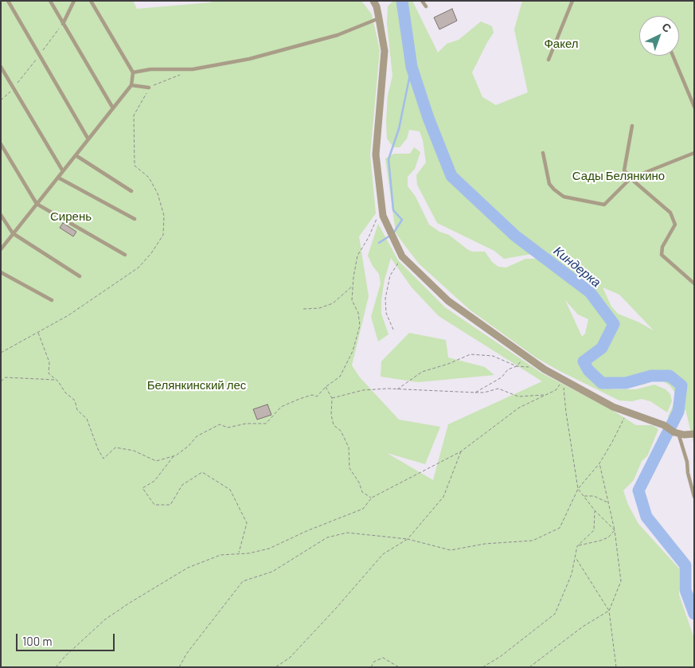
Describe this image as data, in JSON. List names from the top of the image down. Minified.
{"water":["Киндерка"],"parks":["Факел","Сады Белянкино","Сирень","Белянкинский лес"],"scale_bar":"100 m","north":"top right"}
